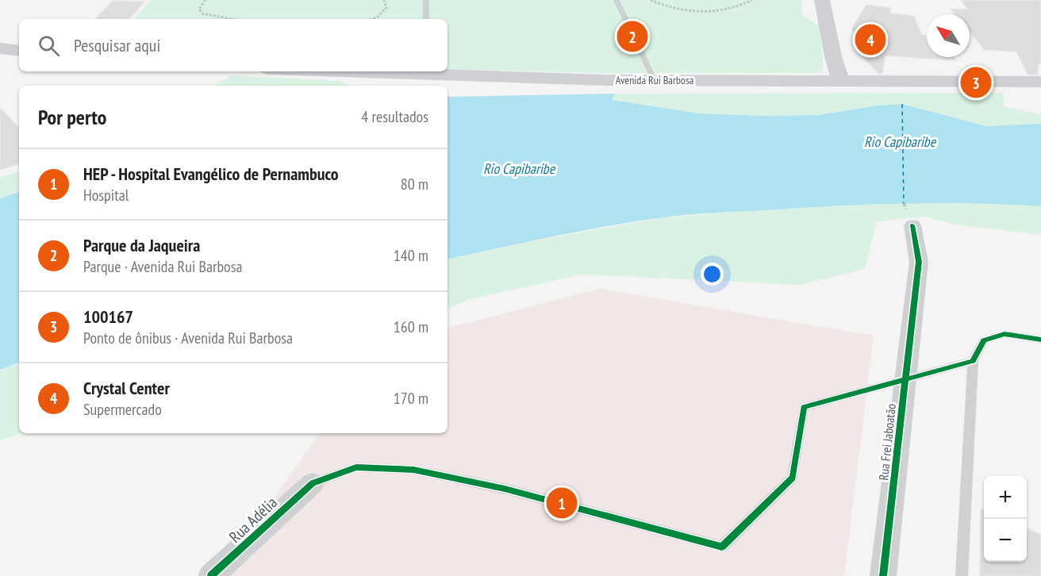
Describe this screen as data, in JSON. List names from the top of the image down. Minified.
{"streets":{"main road":["Avenida Rui Barbosa"],"street":["Rua Frei Jaboatão","Rua Adélia"]},"water":["Rio Capibaribe"],"north":"top left","page":{"pins":["2","4","3","1"],"search":"Pesquisar aqui","heading":["Por perto","4 resultados"],"list":[{"mark":"1","name":"HEP - Hospital Evangélico de Pernambuco","note":"Hospital","value":"80 m"},{"mark":"2","name":"Parque da Jaqueira","note":"Parque · Avenida Rui Barbosa","value":"140 m"},{"mark":"3","name":"100167","note":"Ponto de ônibus · Avenida Rui Barbosa","value":"160 m"},{"mark":"4","name":"Crystal Center","note":"Supermercado","value":"170 m"}],"map_buttons":["+","−"]}}
